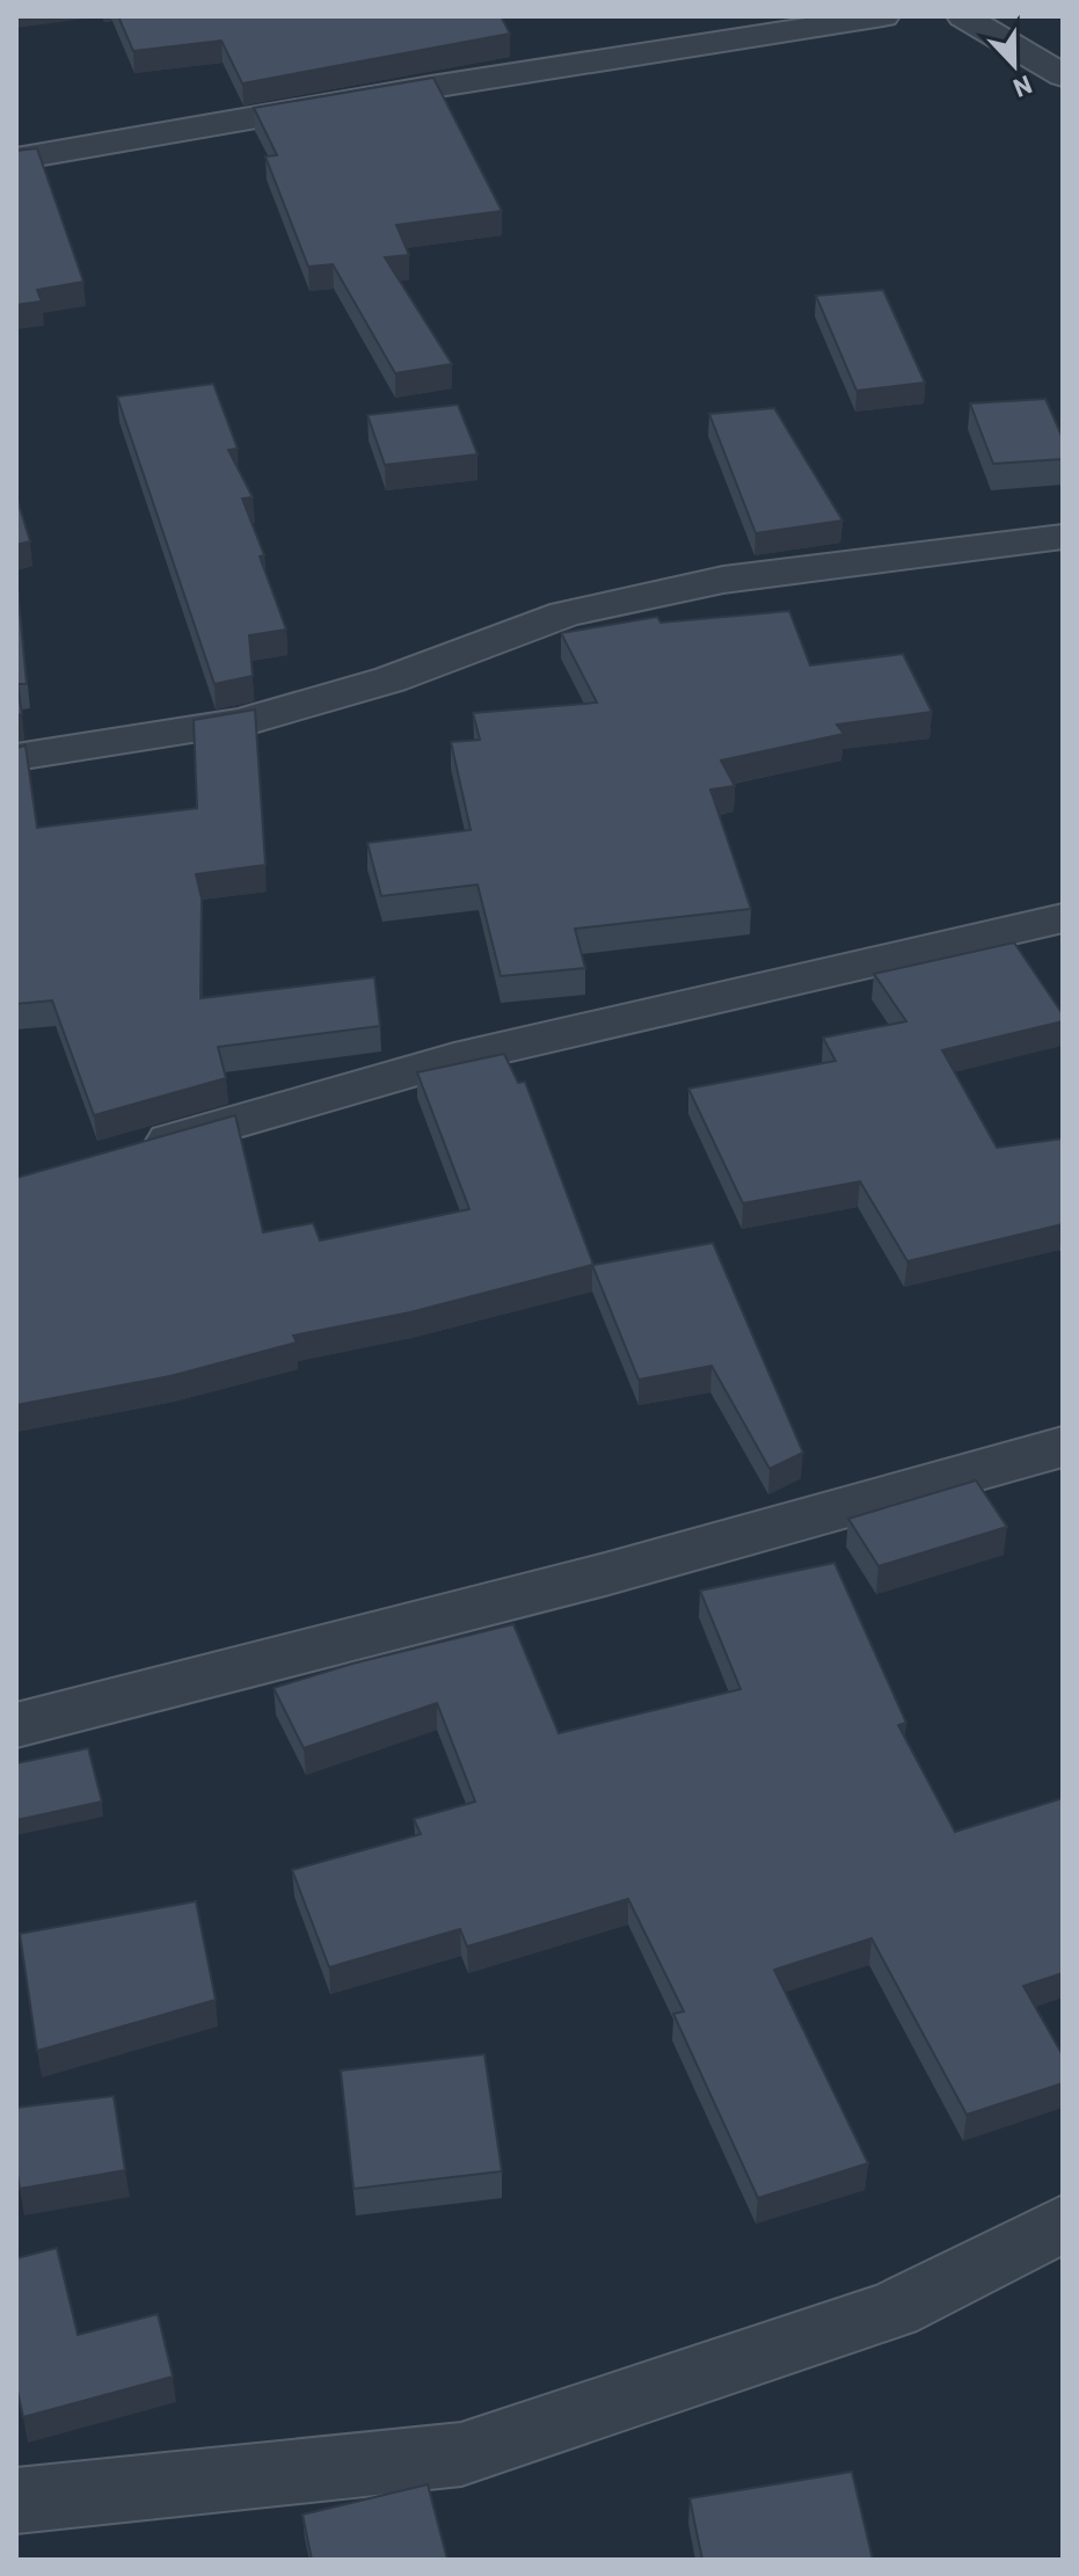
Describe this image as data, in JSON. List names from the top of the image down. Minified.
{"north":"bottom"}
